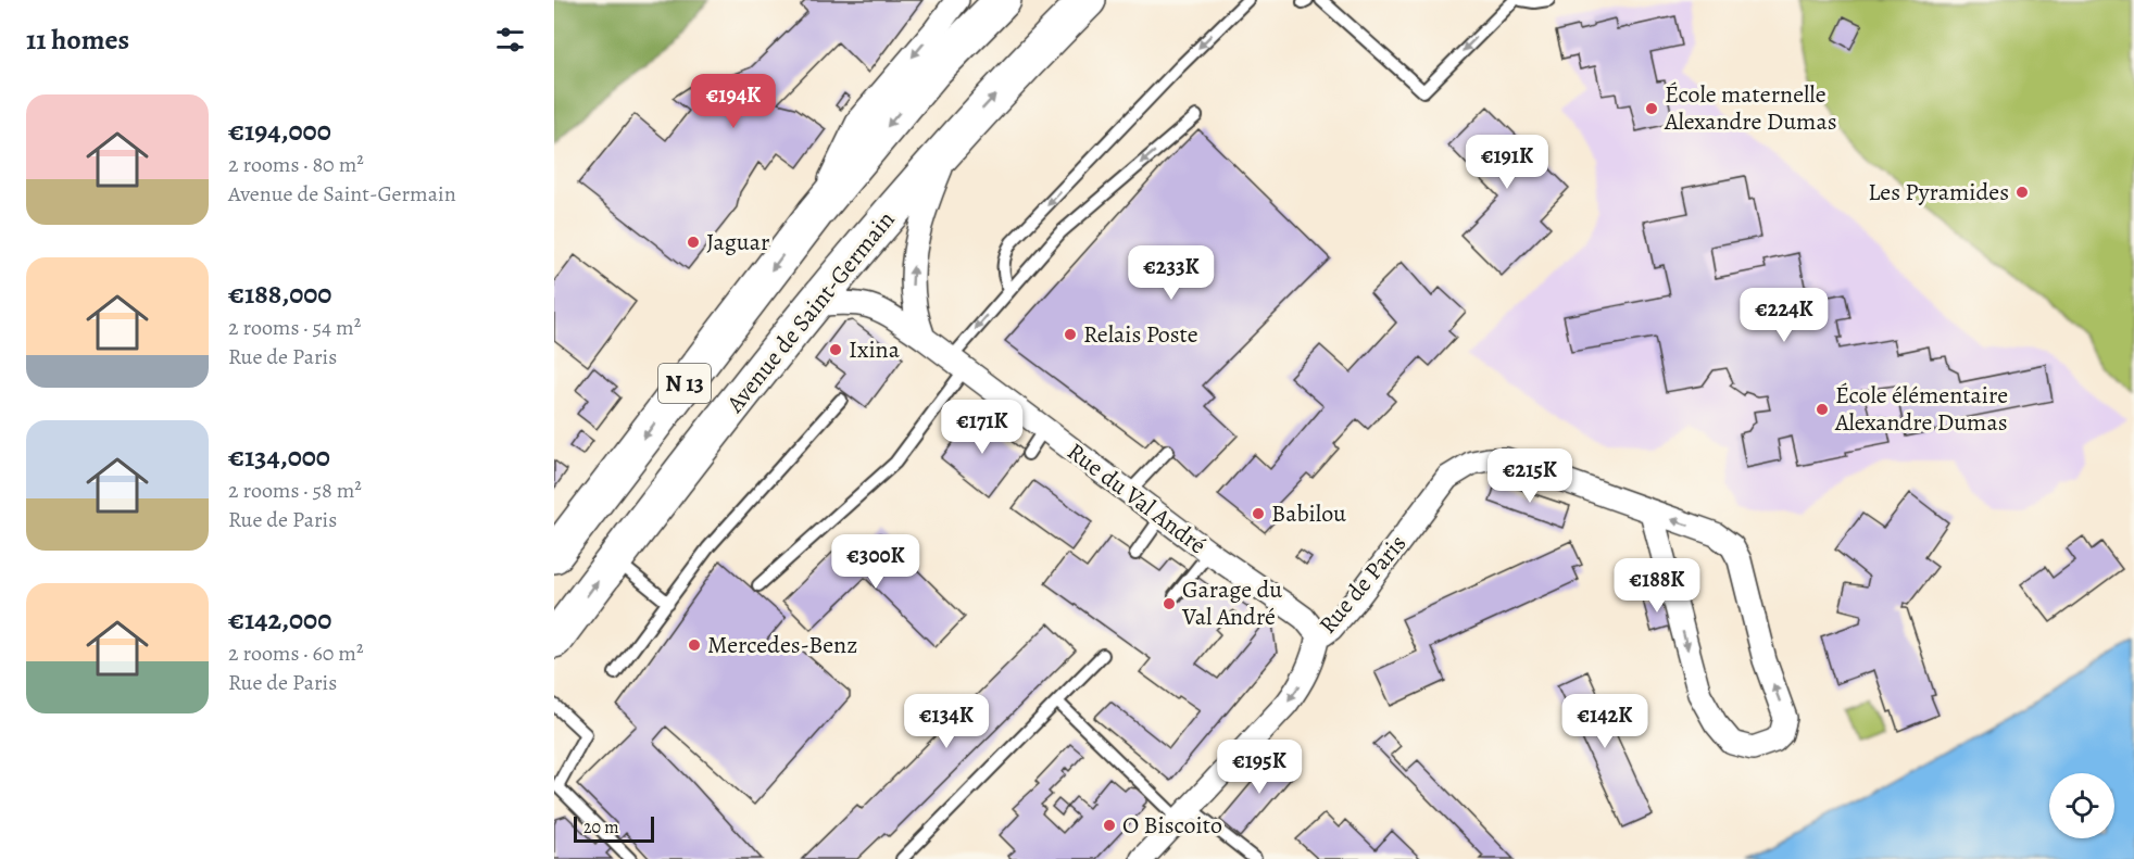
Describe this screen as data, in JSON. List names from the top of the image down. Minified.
{"streets":{"main road":["Avenue de Saint-Germain","N 13"],"street":["Rue du Val André","Rue de Paris"]},"crossings":[["Avenue de Saint-Germain","Rue du Val André"],["Rue du Val André","Rue de Paris"]],"places":["École maternelle Alexandre Dumas","Les Pyramides","Jaguar","Relais Poste","Ixina","École élémentaire Alexandre Dumas","Babilou","Garage du Val André","Mercedes-Benz","O Biscoito"],"scale_bar":"20 m","page":{"heading":"11 homes","price":["€194K","€191K","€233K","€224K","€171K","€215K","€300K","€188K","€134K","€142K","€195K"],"list":[{"name":"€194,000","note":"2 rooms · 80 m² · Avenue de Saint-Germain"},{"name":"€188,000","note":"2 rooms · 54 m² · Rue de Paris"},{"name":"€134,000","note":"2 rooms · 58 m² · Rue de Paris"},{"name":"€142,000","note":"2 rooms · 60 m² · Rue de Paris"}],"scale":"20 m"}}
